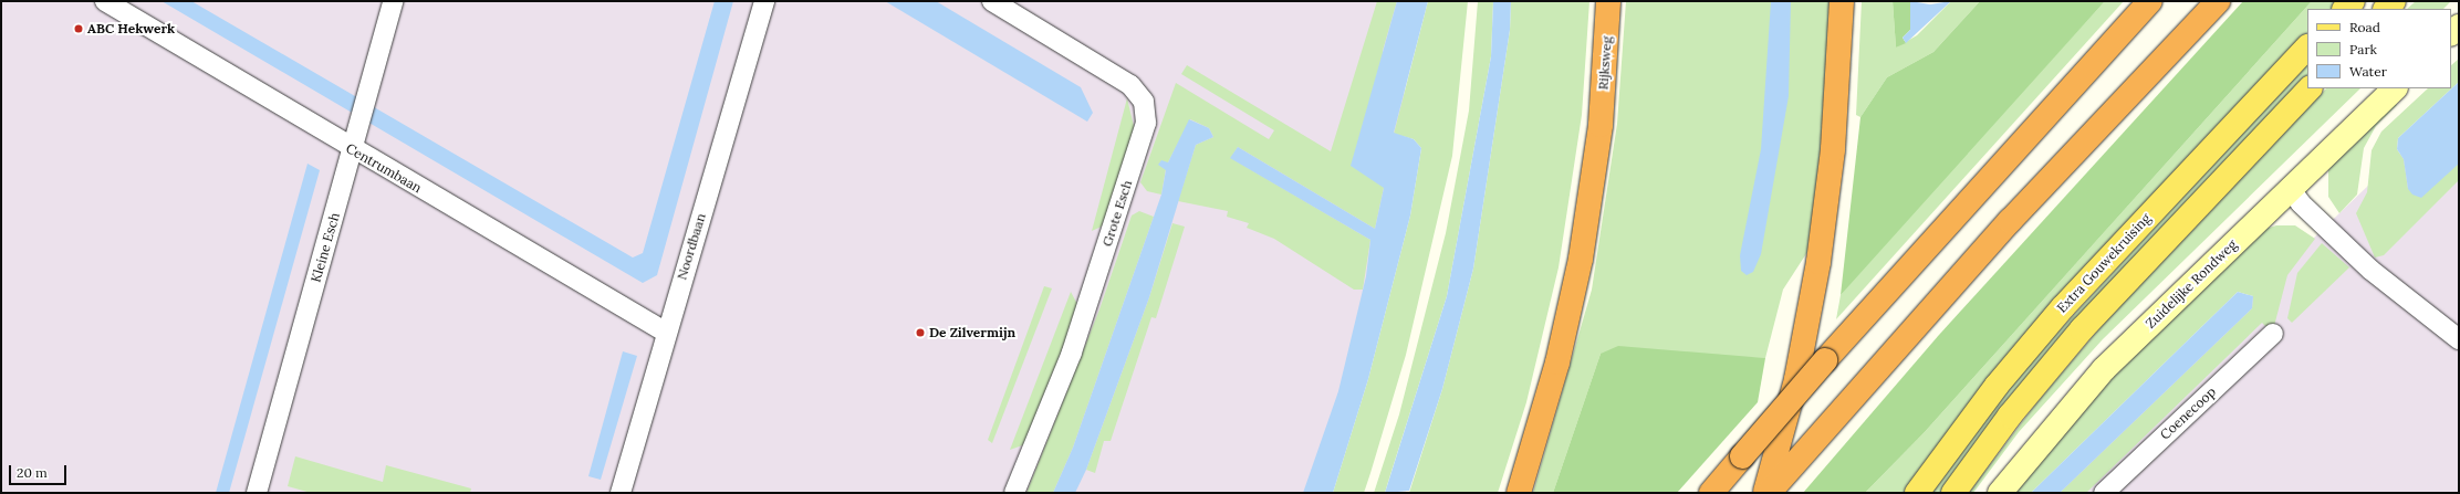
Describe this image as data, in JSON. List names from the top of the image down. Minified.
{"streets":{"highway":["Rijksweg"],"main road":["Extra Gouwekruising","Zuidelijke Rondweg"],"street":["Centrumbaan","Grote Esch","Noordbaan","Kleine Esch","Coenecoop"]},"crossings":[["Centrumbaan","Noordbaan"],["Centrumbaan","Kleine Esch"]],"places":["ABC Hekwerk","De Zilvermijn"],"legend":["Road","Park","Water"],"scale_bar":"20 m"}
